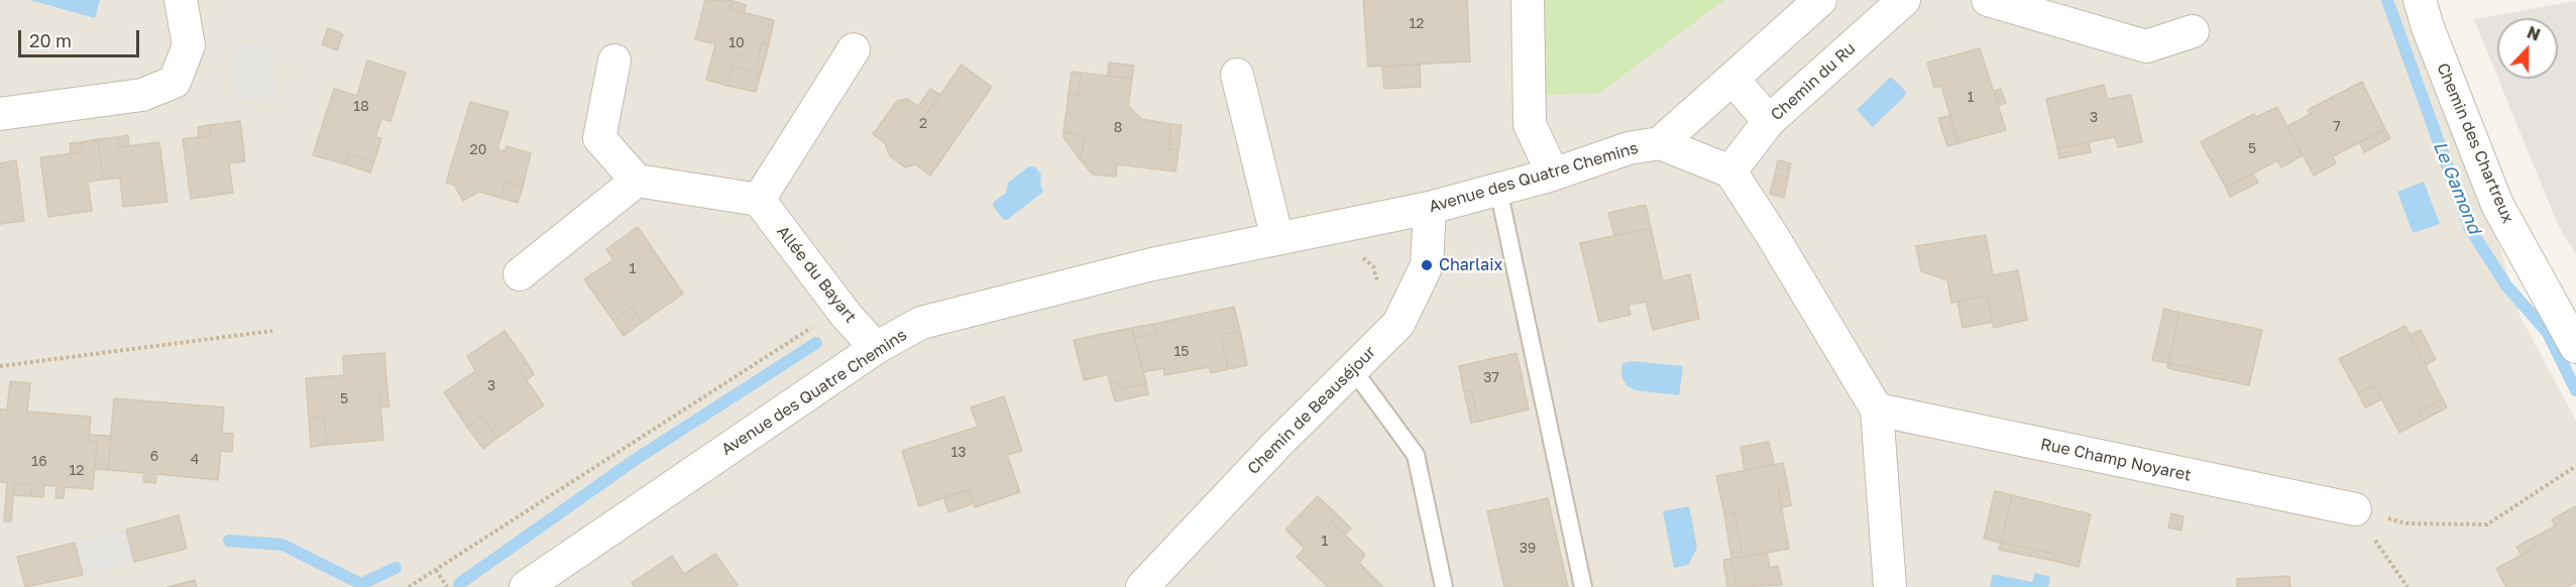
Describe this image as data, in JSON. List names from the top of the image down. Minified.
{"streets":{"street":["Chemin du Ru","Chemin des Chartreux","Avenue des Quatre Chemins","Allée du Bayart","Chemin de Beauséjour","Rue Champ Noyaret"]},"crossings":[["Avenue des Quatre Chemins","Allée du Bayart"],["Avenue des Quatre Chemins","Chemin de Beauséjour"]],"water":["Le Gamond"],"places":["Charlaix"],"house_numbers":["12","10","1","18","3","2","7","8","5","20","1","15","37","3","5","13","6","4","16","12","1","39"],"scale_bar":"20 m","north":"top"}
